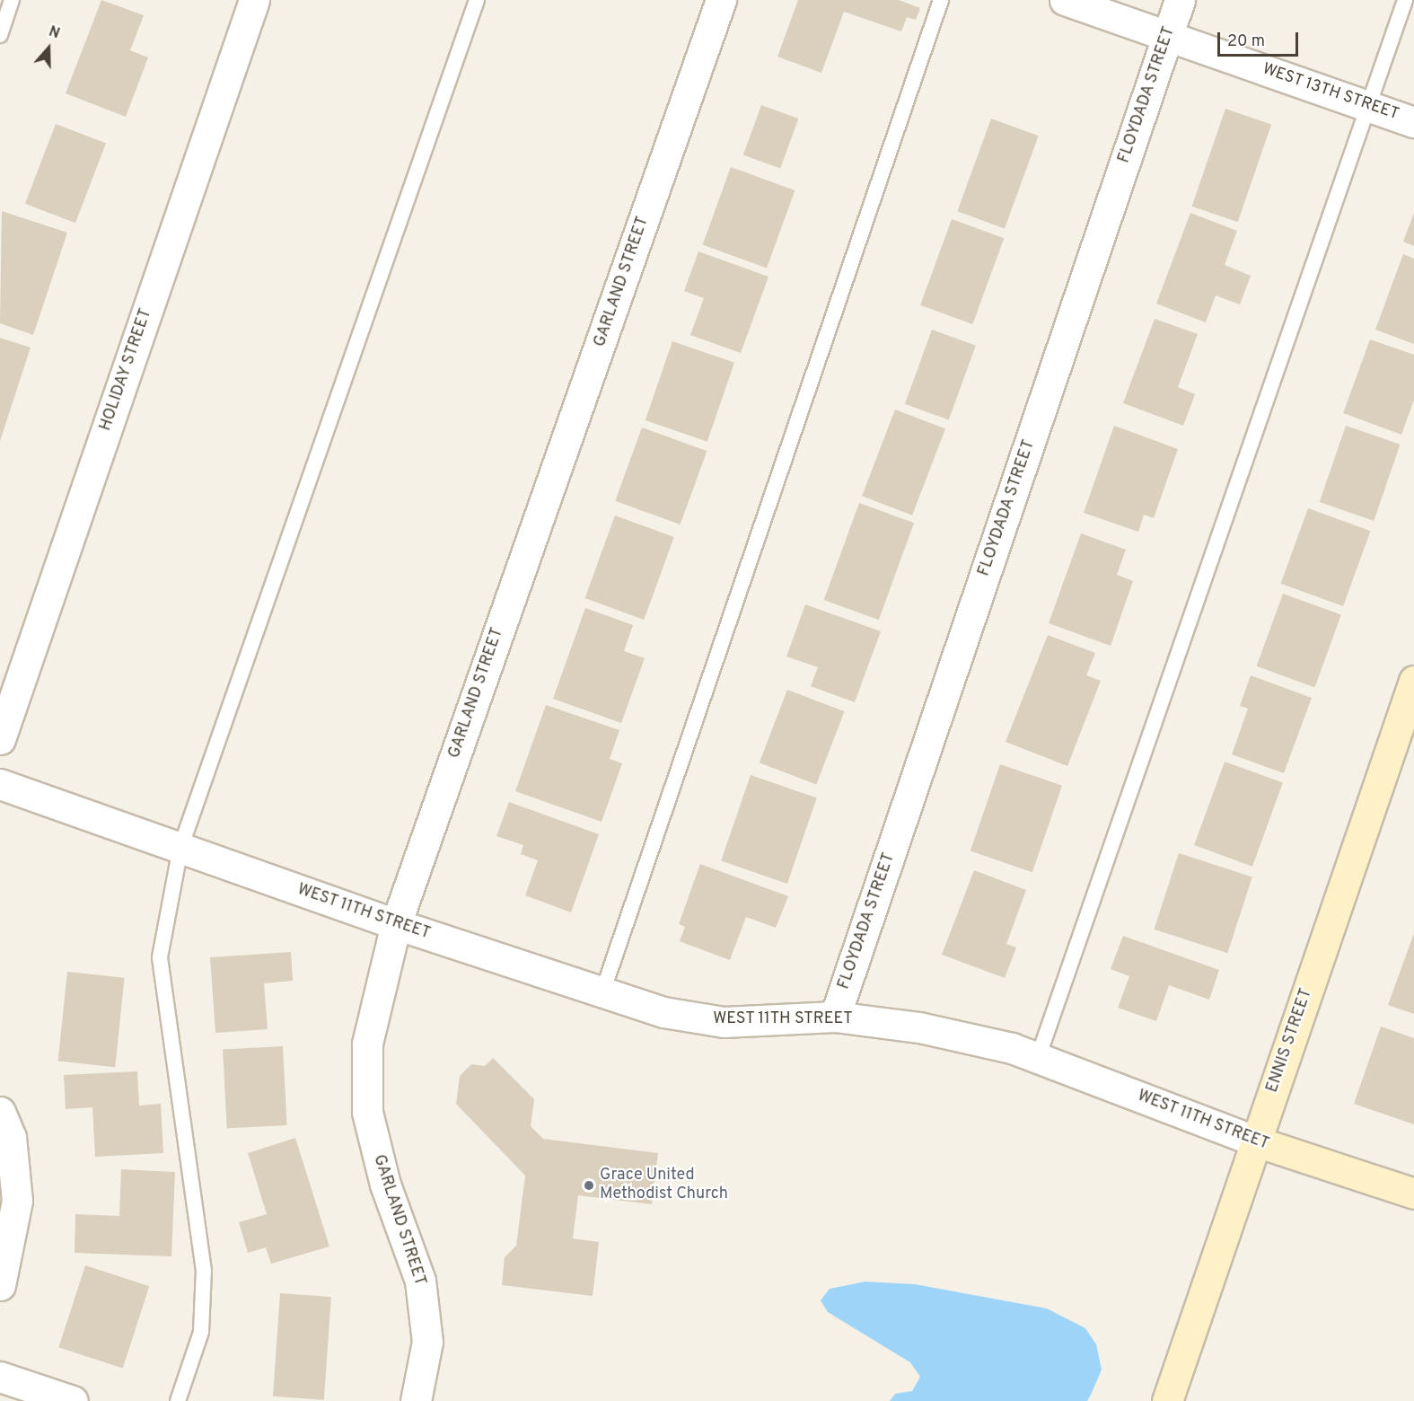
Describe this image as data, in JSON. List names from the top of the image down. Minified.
{"streets":{"main road":["WEST 11TH STREET","ENNIS STREET"],"street":["WEST 13TH STREET","FLOYDADA STREET","GARLAND STREET","HOLIDAY STREET"]},"crossings":[["WEST 13TH STREET","FLOYDADA STREET"],["FLOYDADA STREET","WEST 11TH STREET"],["GARLAND STREET","WEST 11TH STREET"],["WEST 11TH STREET","ENNIS STREET"]],"places":["Grace United Methodist Church"],"scale_bar":"20 m","north":"top"}
